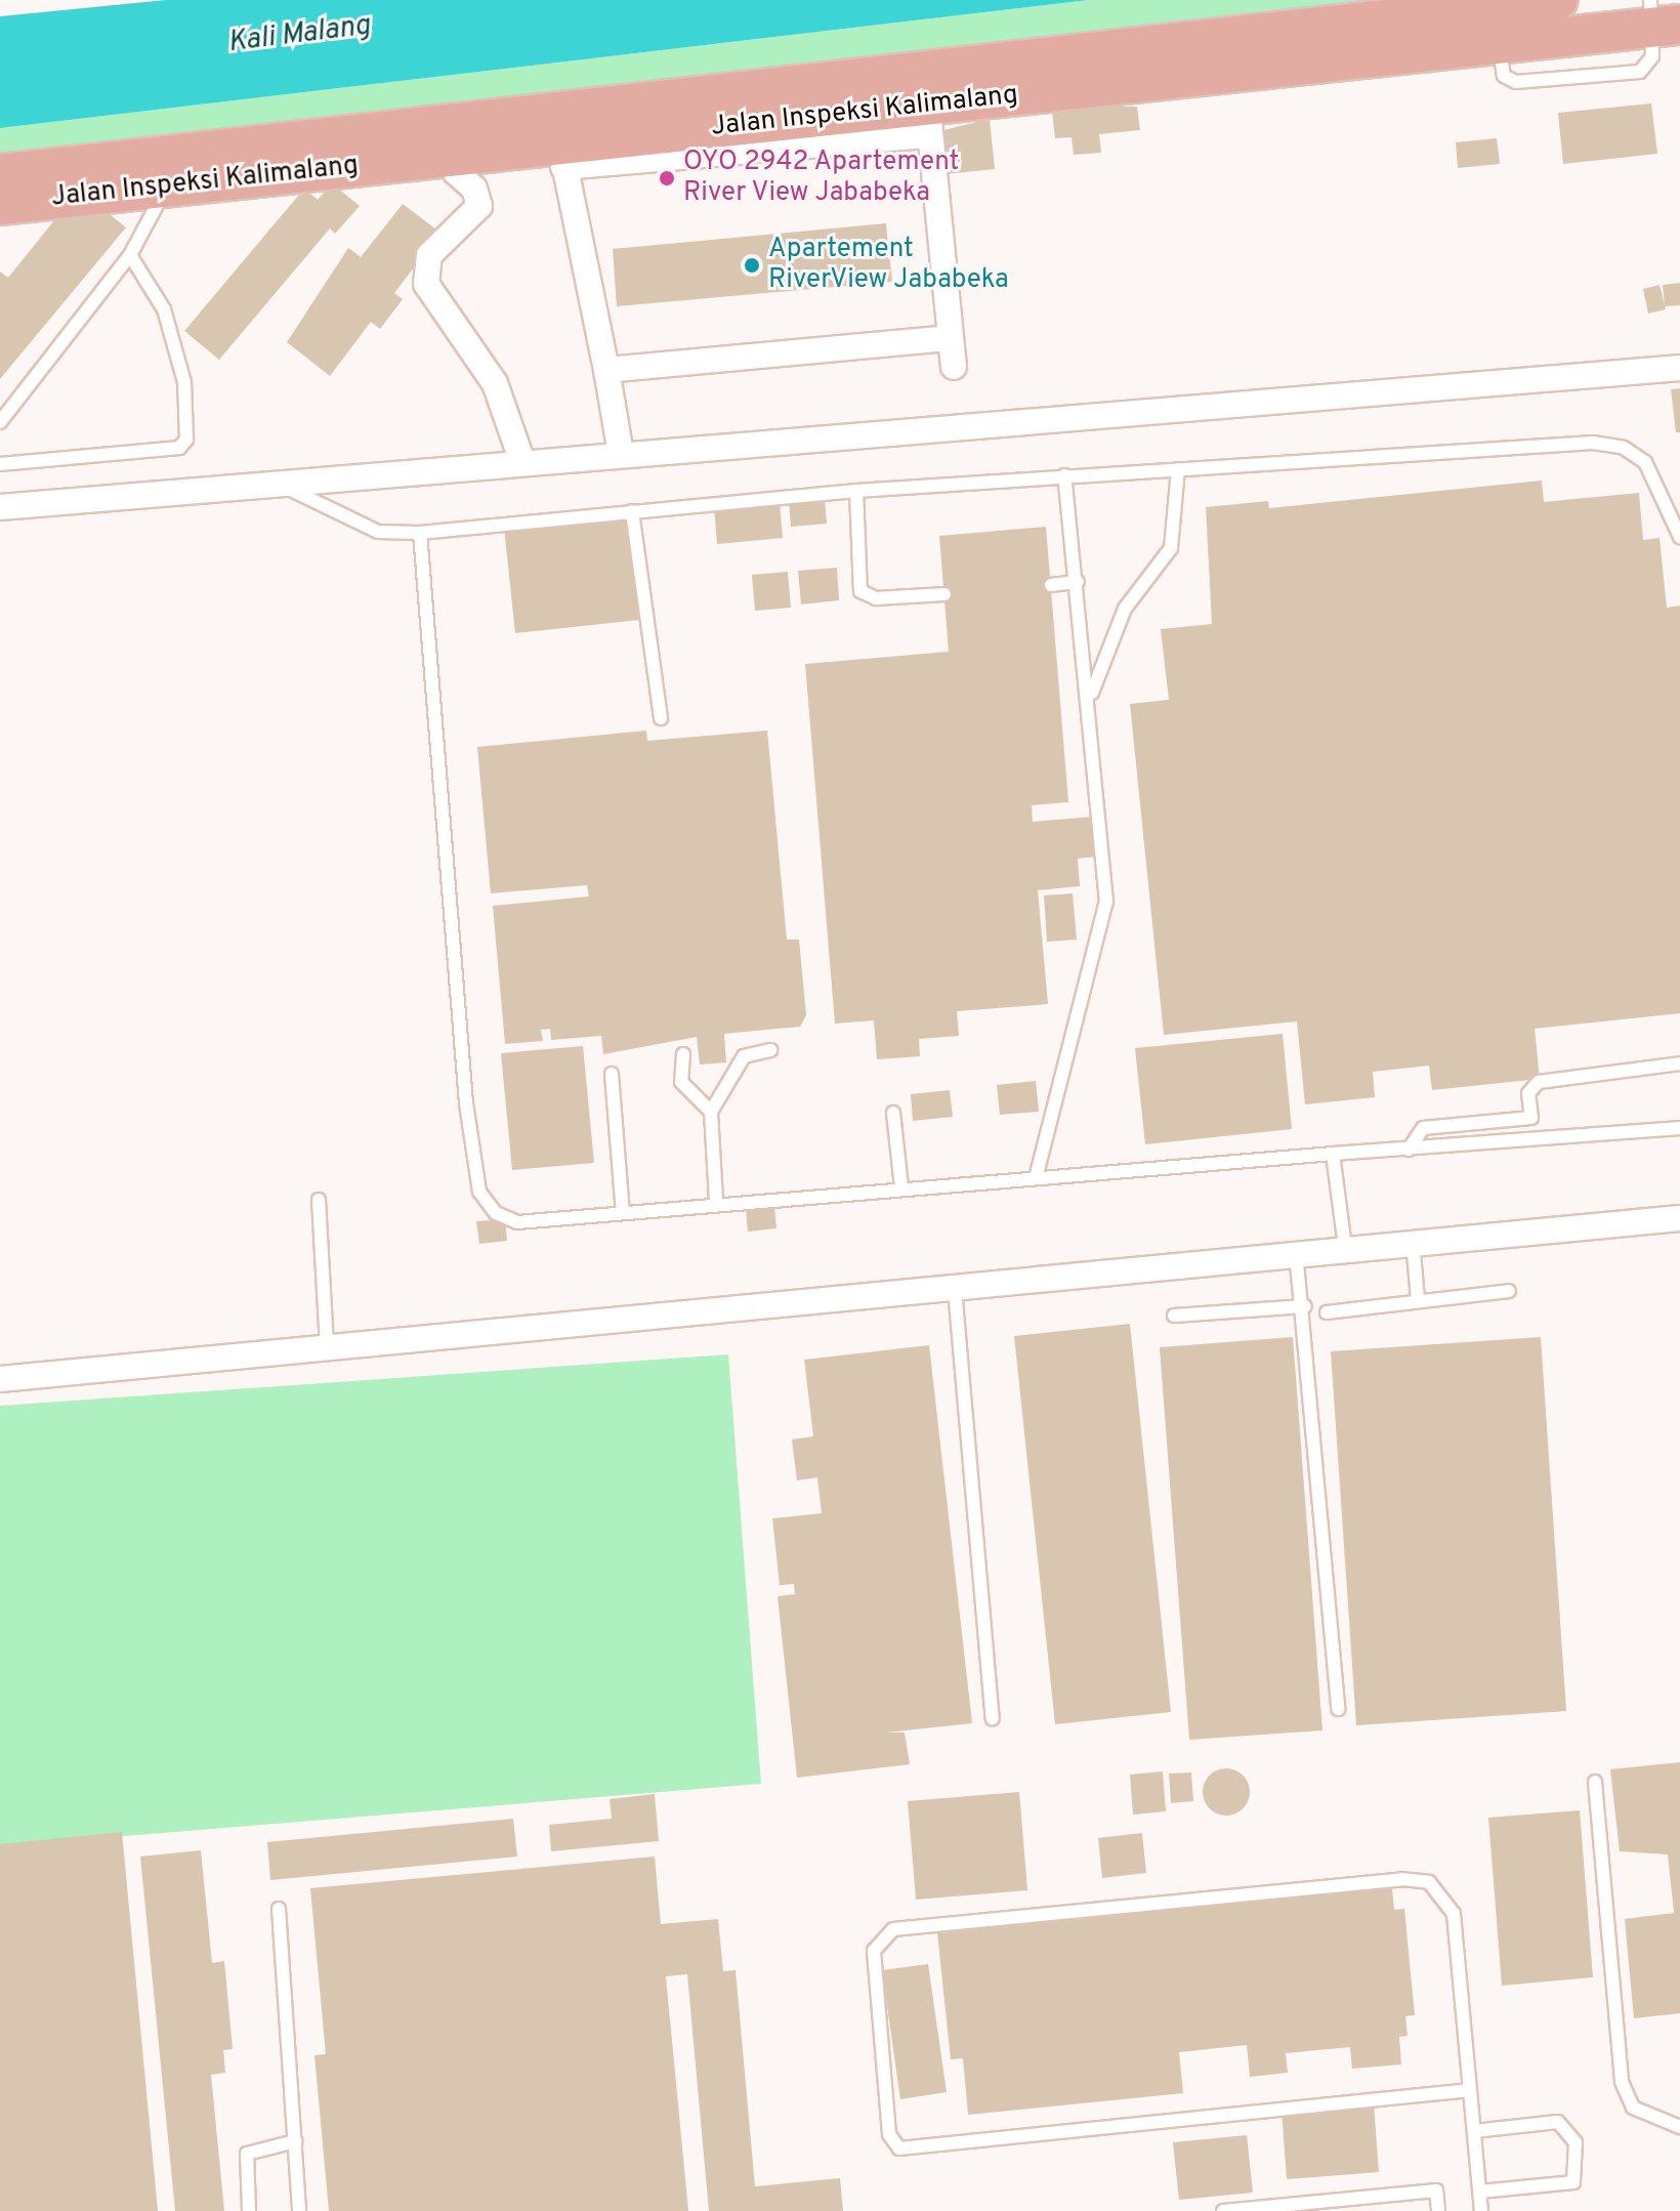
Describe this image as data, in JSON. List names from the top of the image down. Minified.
{"streets":{"main road":["Jalan Inspeksi Kalimalang"]},"water":["Kali Malang"],"places":["OYO 2942 Apartement River View Jababeka","Apartement RiverView Jababeka"]}
